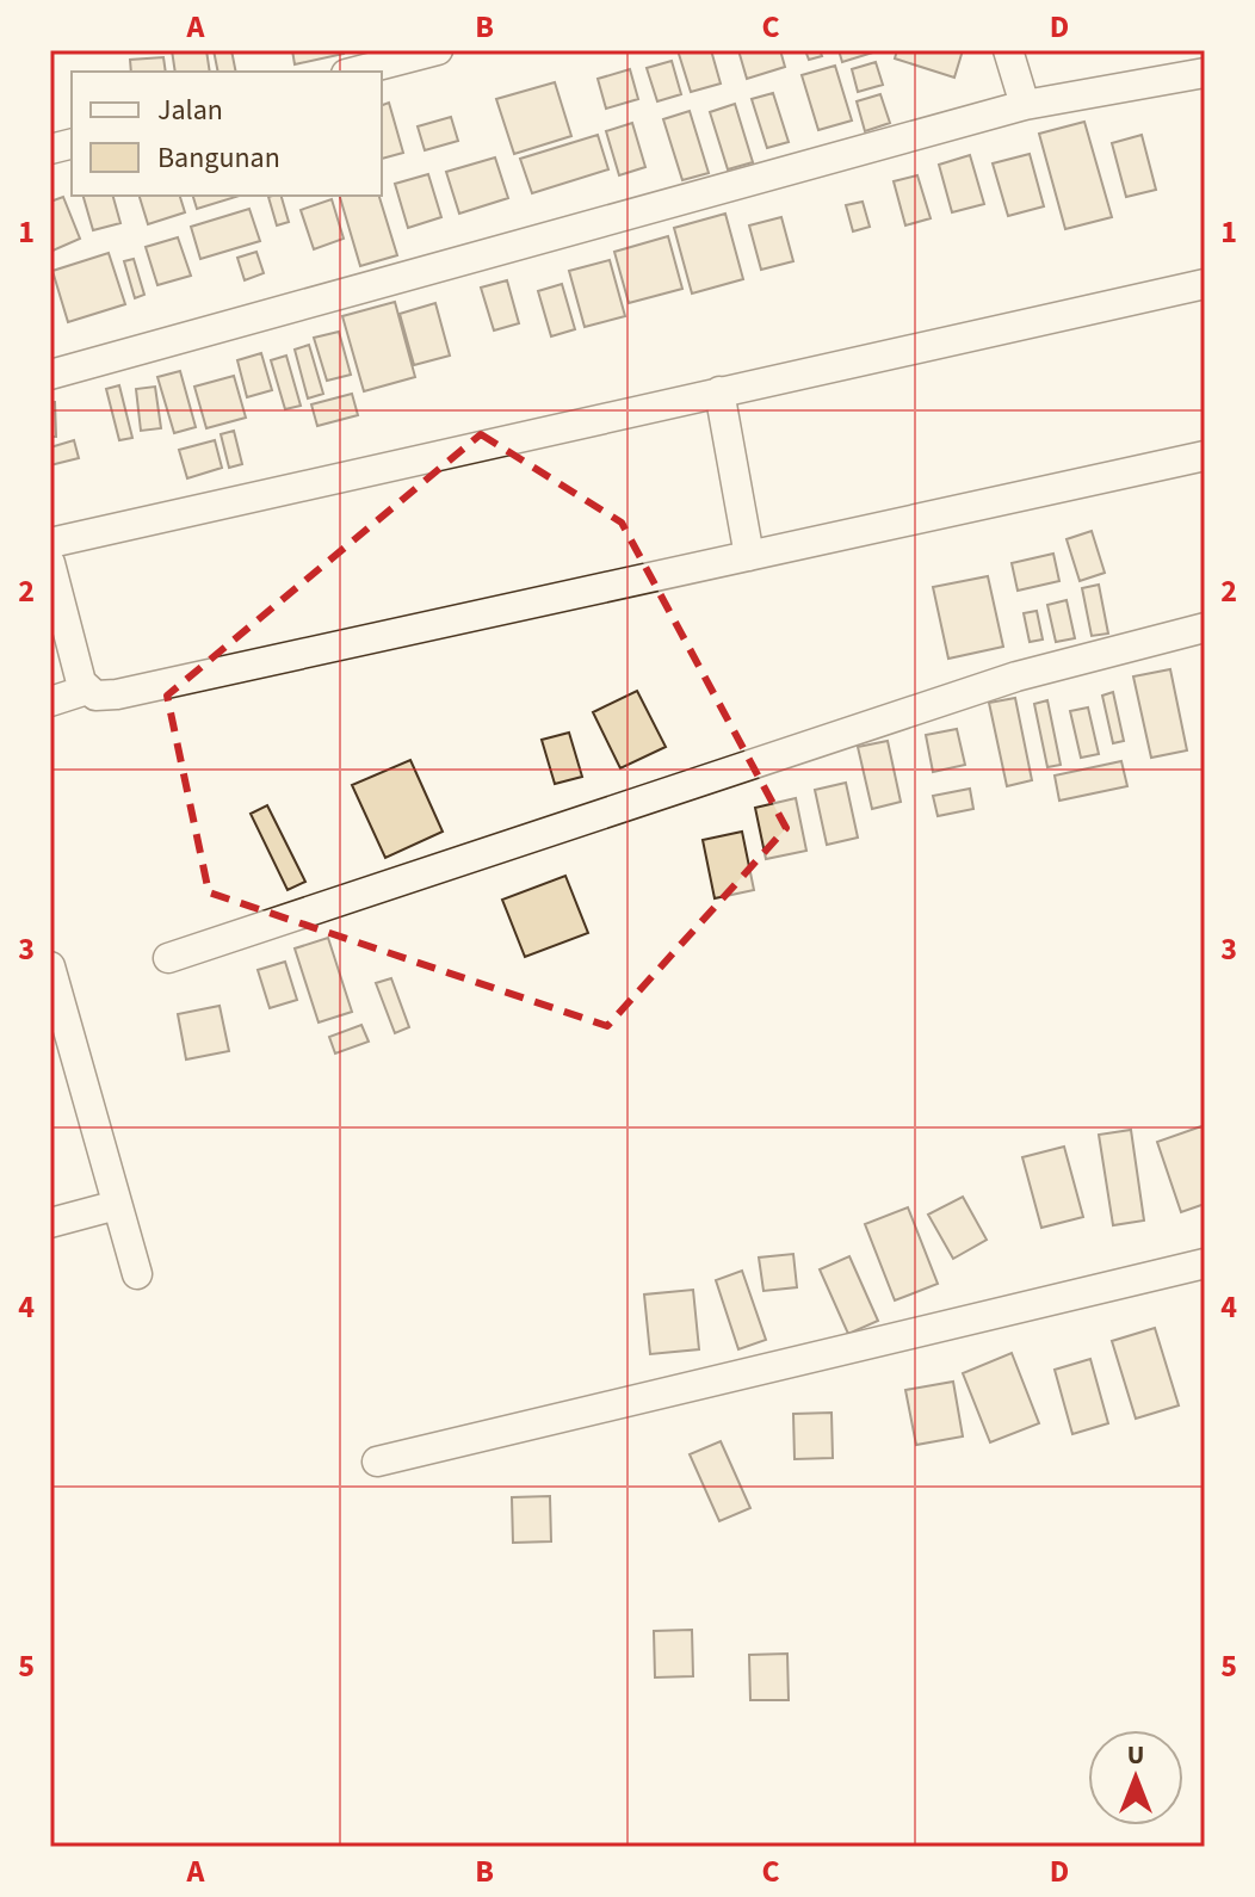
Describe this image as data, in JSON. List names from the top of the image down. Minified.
{"legend":["Jalan","Bangunan"],"north":"top","grid":{"columns":["A","B","C","D"],"rows":["1","2","3","4","5"]}}
